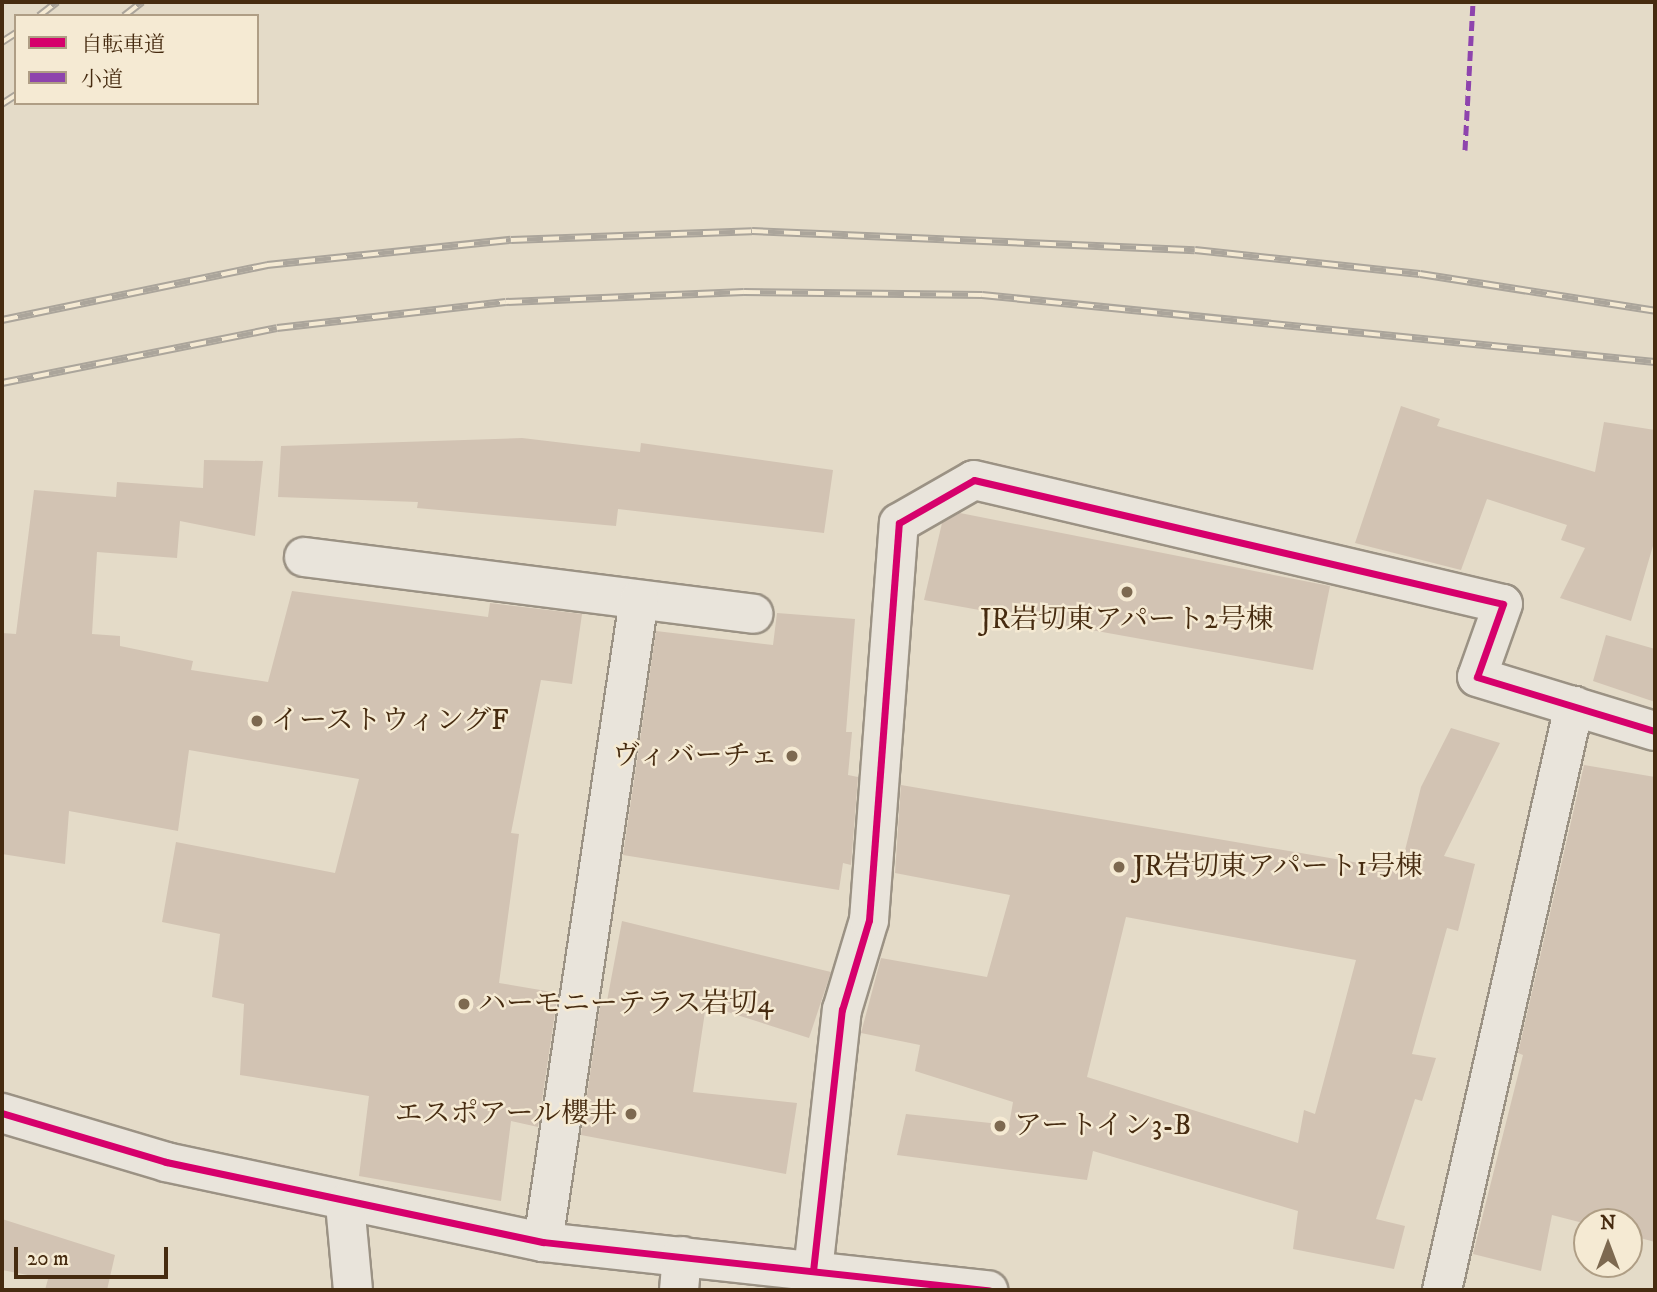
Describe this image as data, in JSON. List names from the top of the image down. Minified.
{"places":["JR岩切東アパート2号棟","イーストウィングF","ヴィバーチェ","JR岩切東アパート1号棟","ハーモニーテラス岩切4","エスポアール櫻井","アートイン3-B"],"legend":["自転車道","小道"],"scale_bar":"20 m","north":"top"}
